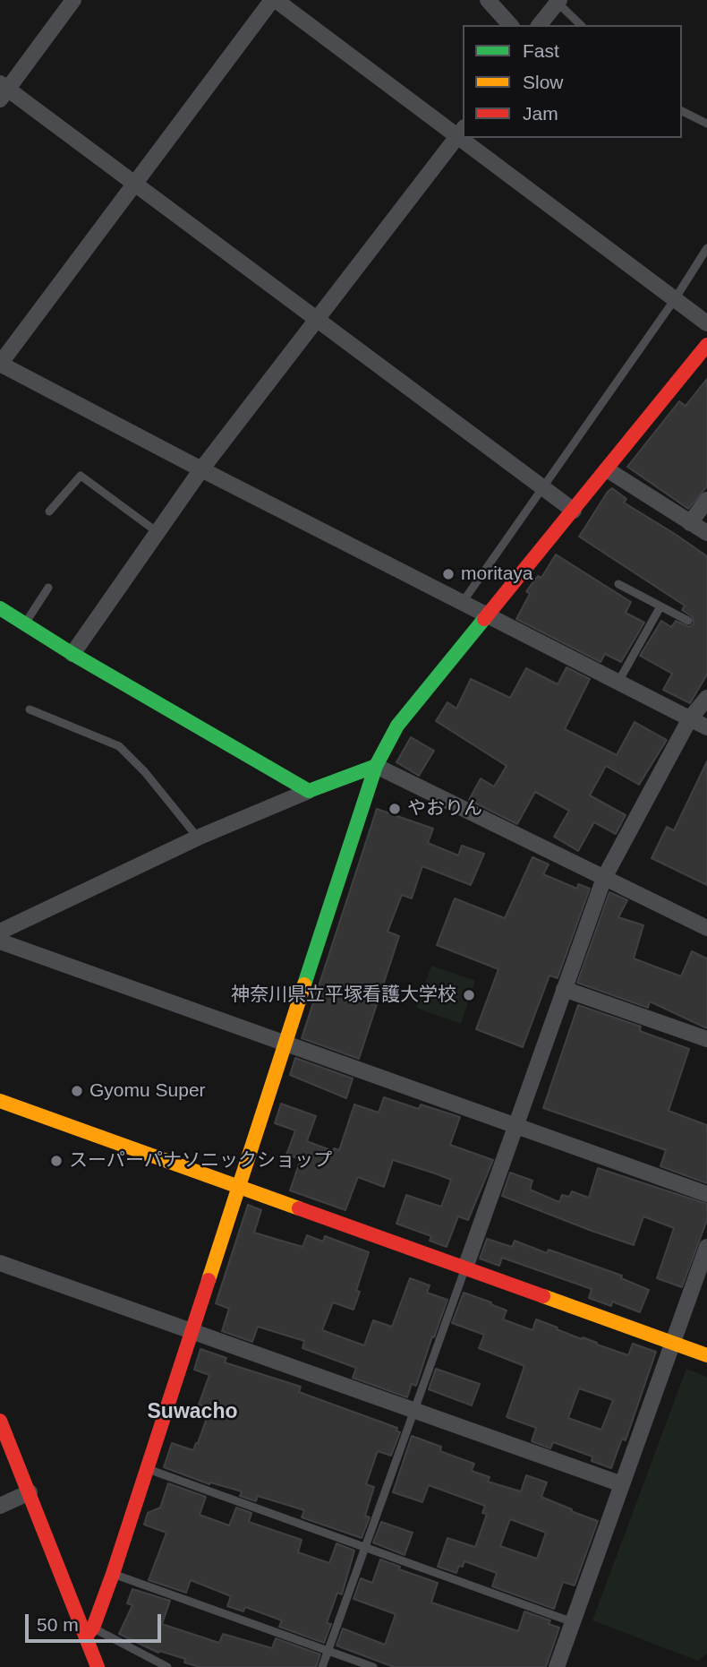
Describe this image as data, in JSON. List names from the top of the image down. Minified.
{"districts":["Suwacho"],"places":["moritaya","やおりん","神奈川県立平塚看護大学校","Gyomu Super","スーパーパナソニックショップ"],"legend":["Fast","Slow","Jam"],"scale_bar":"50 m"}
